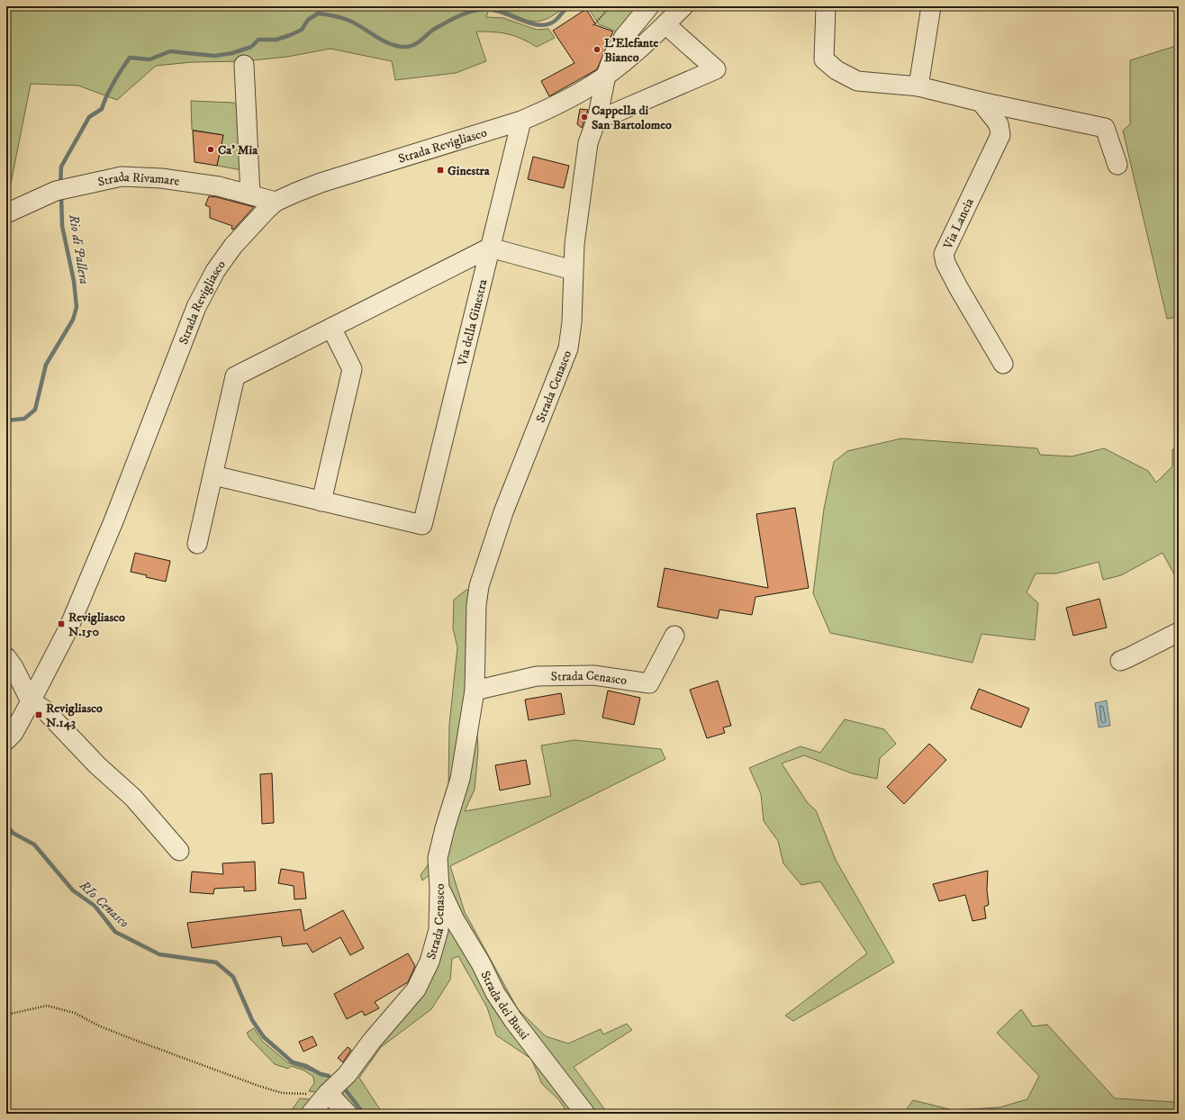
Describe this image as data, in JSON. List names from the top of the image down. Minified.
{"streets":{"street":["Strada Revigliasco","Strada Rivamare","Via Lancia","Via della Ginestra","Strada Cenasco","Strada dei Bussi"]},"crossings":[["Strada Revigliasco","Strada Rivamare"],["Strada Revigliasco","Via della Ginestra"],["Strada Revigliasco","Strada Cenasco"],["Strada Cenasco","Strada dei Bussi"]],"water":["Rio di Pallera","RIo Cenasco"],"places":{"other":["L'Elefante Bianco","Cappella di San Bartolomeo","Ca' Mia"],"transit":["Ginestra","Revigliasco N.150","Revigliasco N.143"]}}
